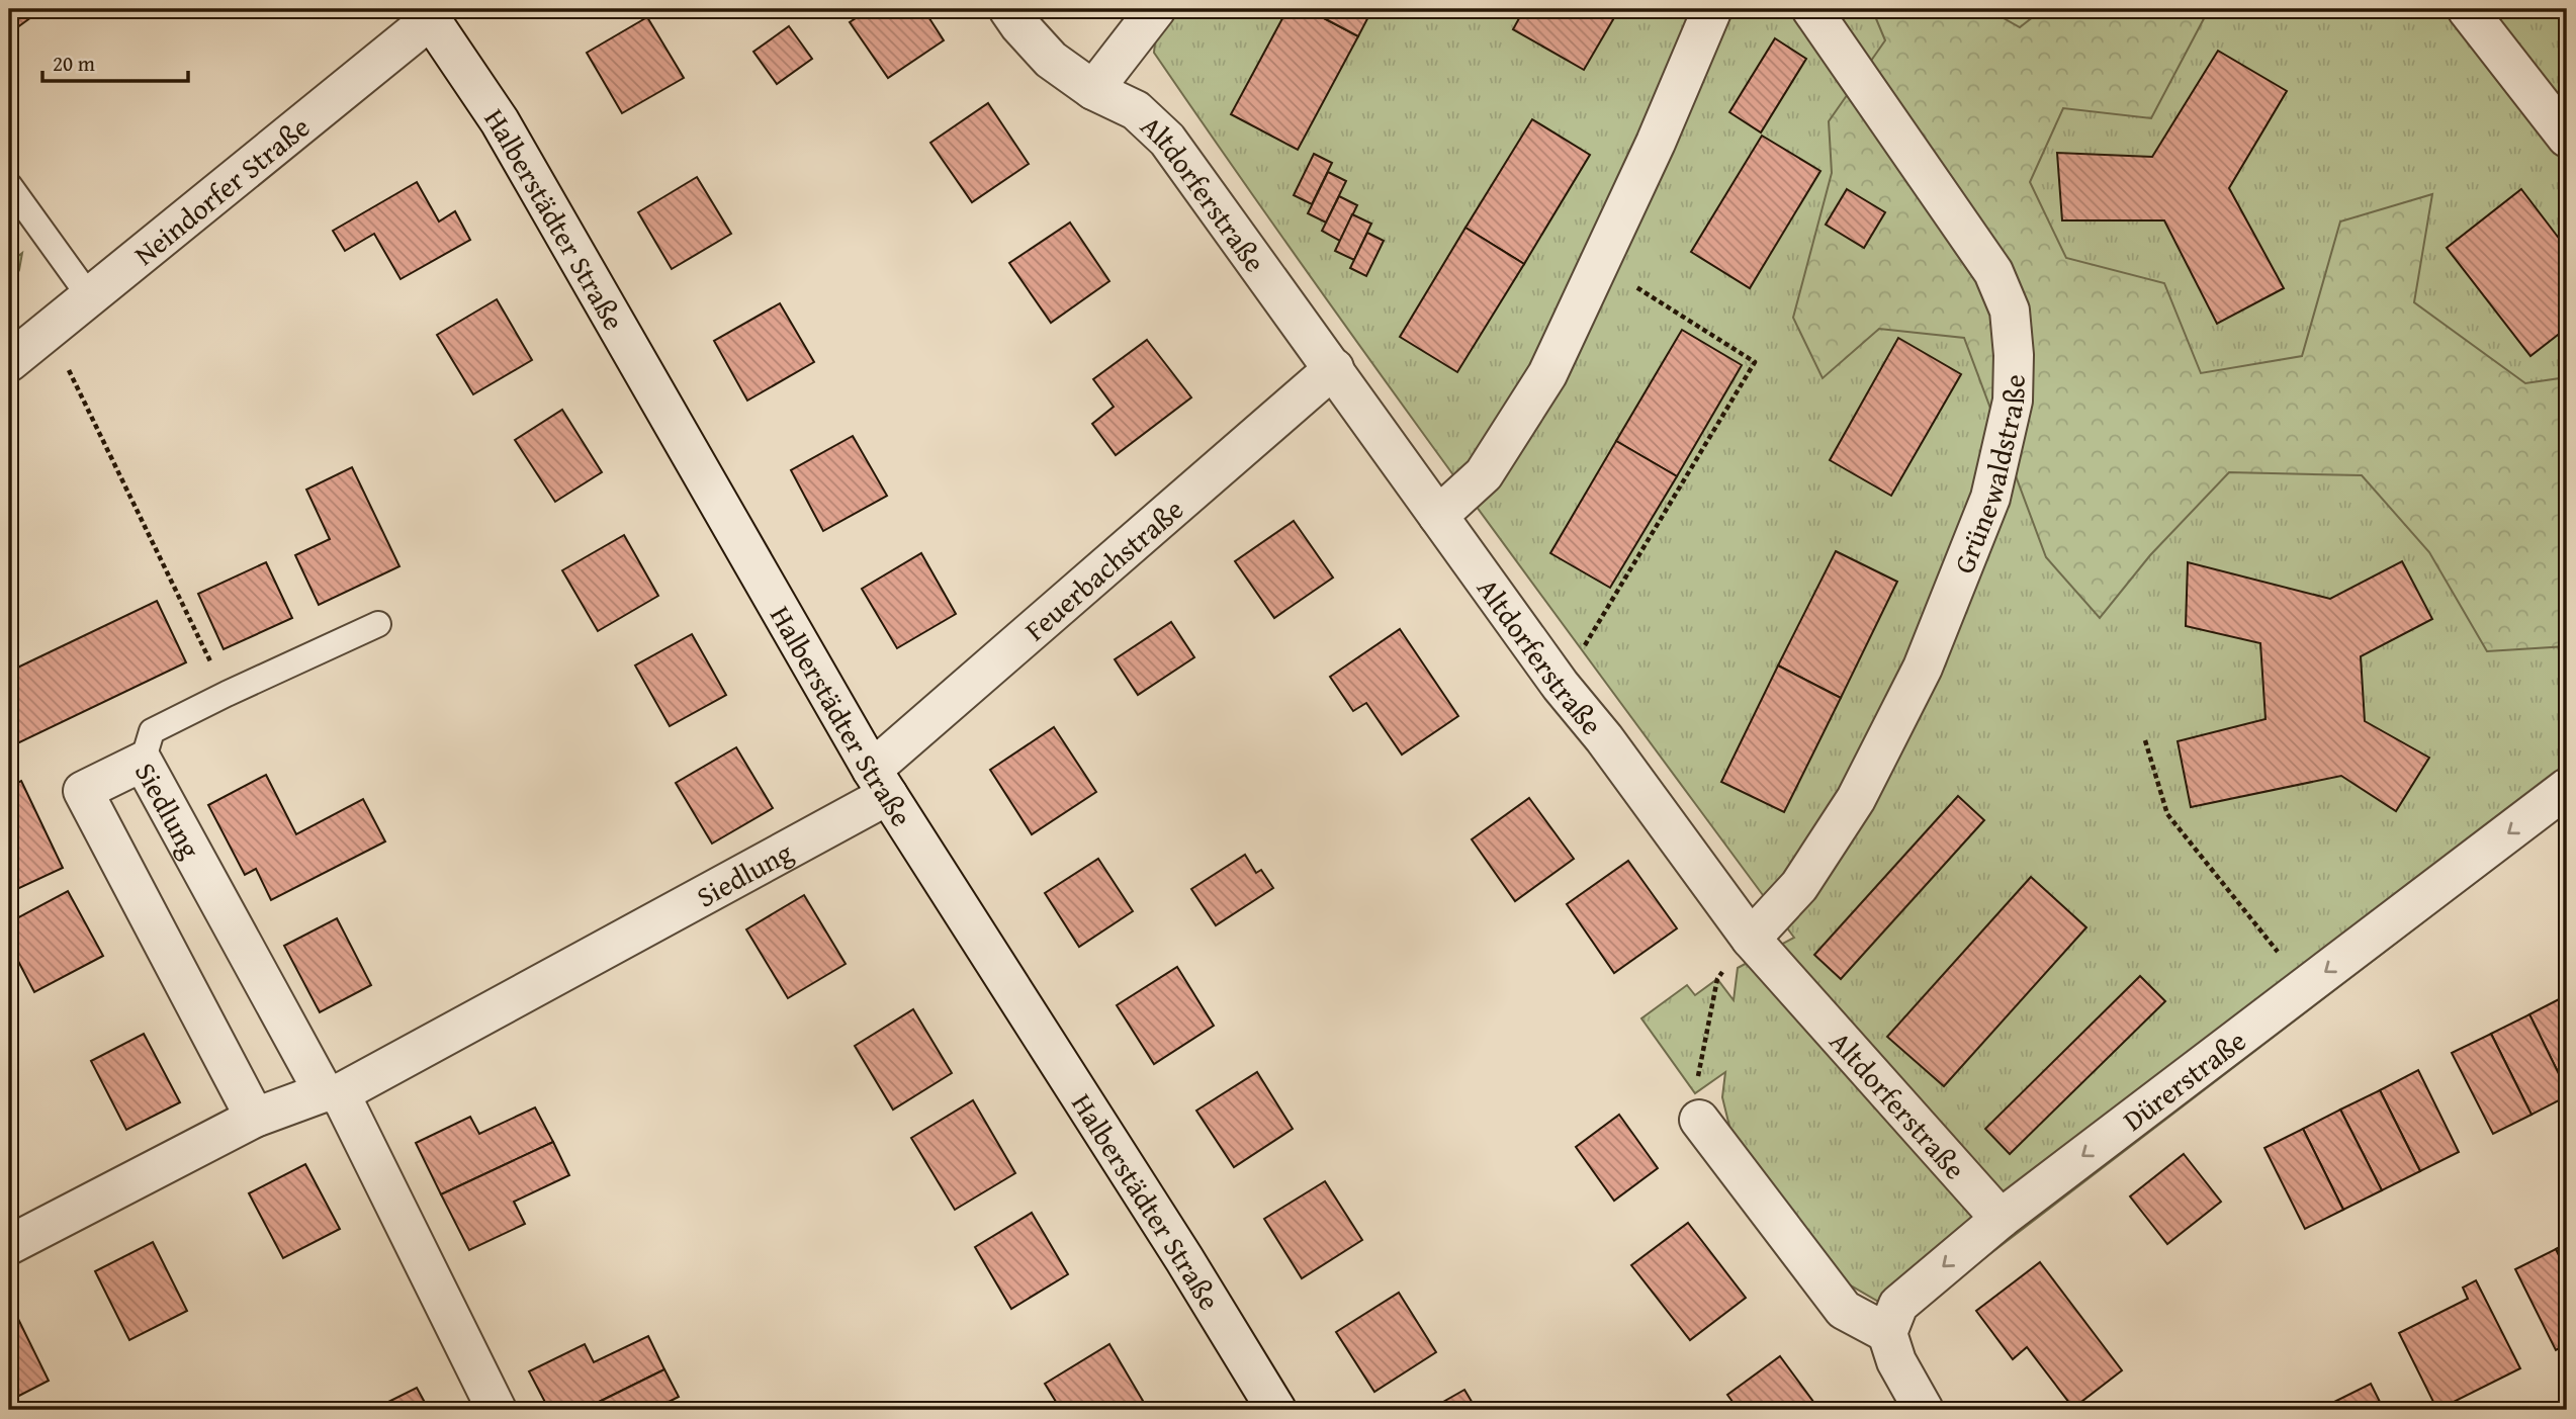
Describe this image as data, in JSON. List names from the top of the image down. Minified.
{"streets":{"street":["Neindorfer Straße","Altdorferstraße","Halberstädter Straße","Grünewaldstraße","Feuerbachstraße","Siedlung","Dürerstraße"]},"crossings":[["Neindorfer Straße","Halberstädter Straße"],["Altdorferstraße","Grünewaldstraße"],["Altdorferstraße","Feuerbachstraße"],["Altdorferstraße","Dürerstraße"],["Halberstädter Straße","Feuerbachstraße"],["Halberstädter Straße","Siedlung"],["Feuerbachstraße","Siedlung"]],"one_way":["Dürerstraße"],"scale_bar":"20 m"}
